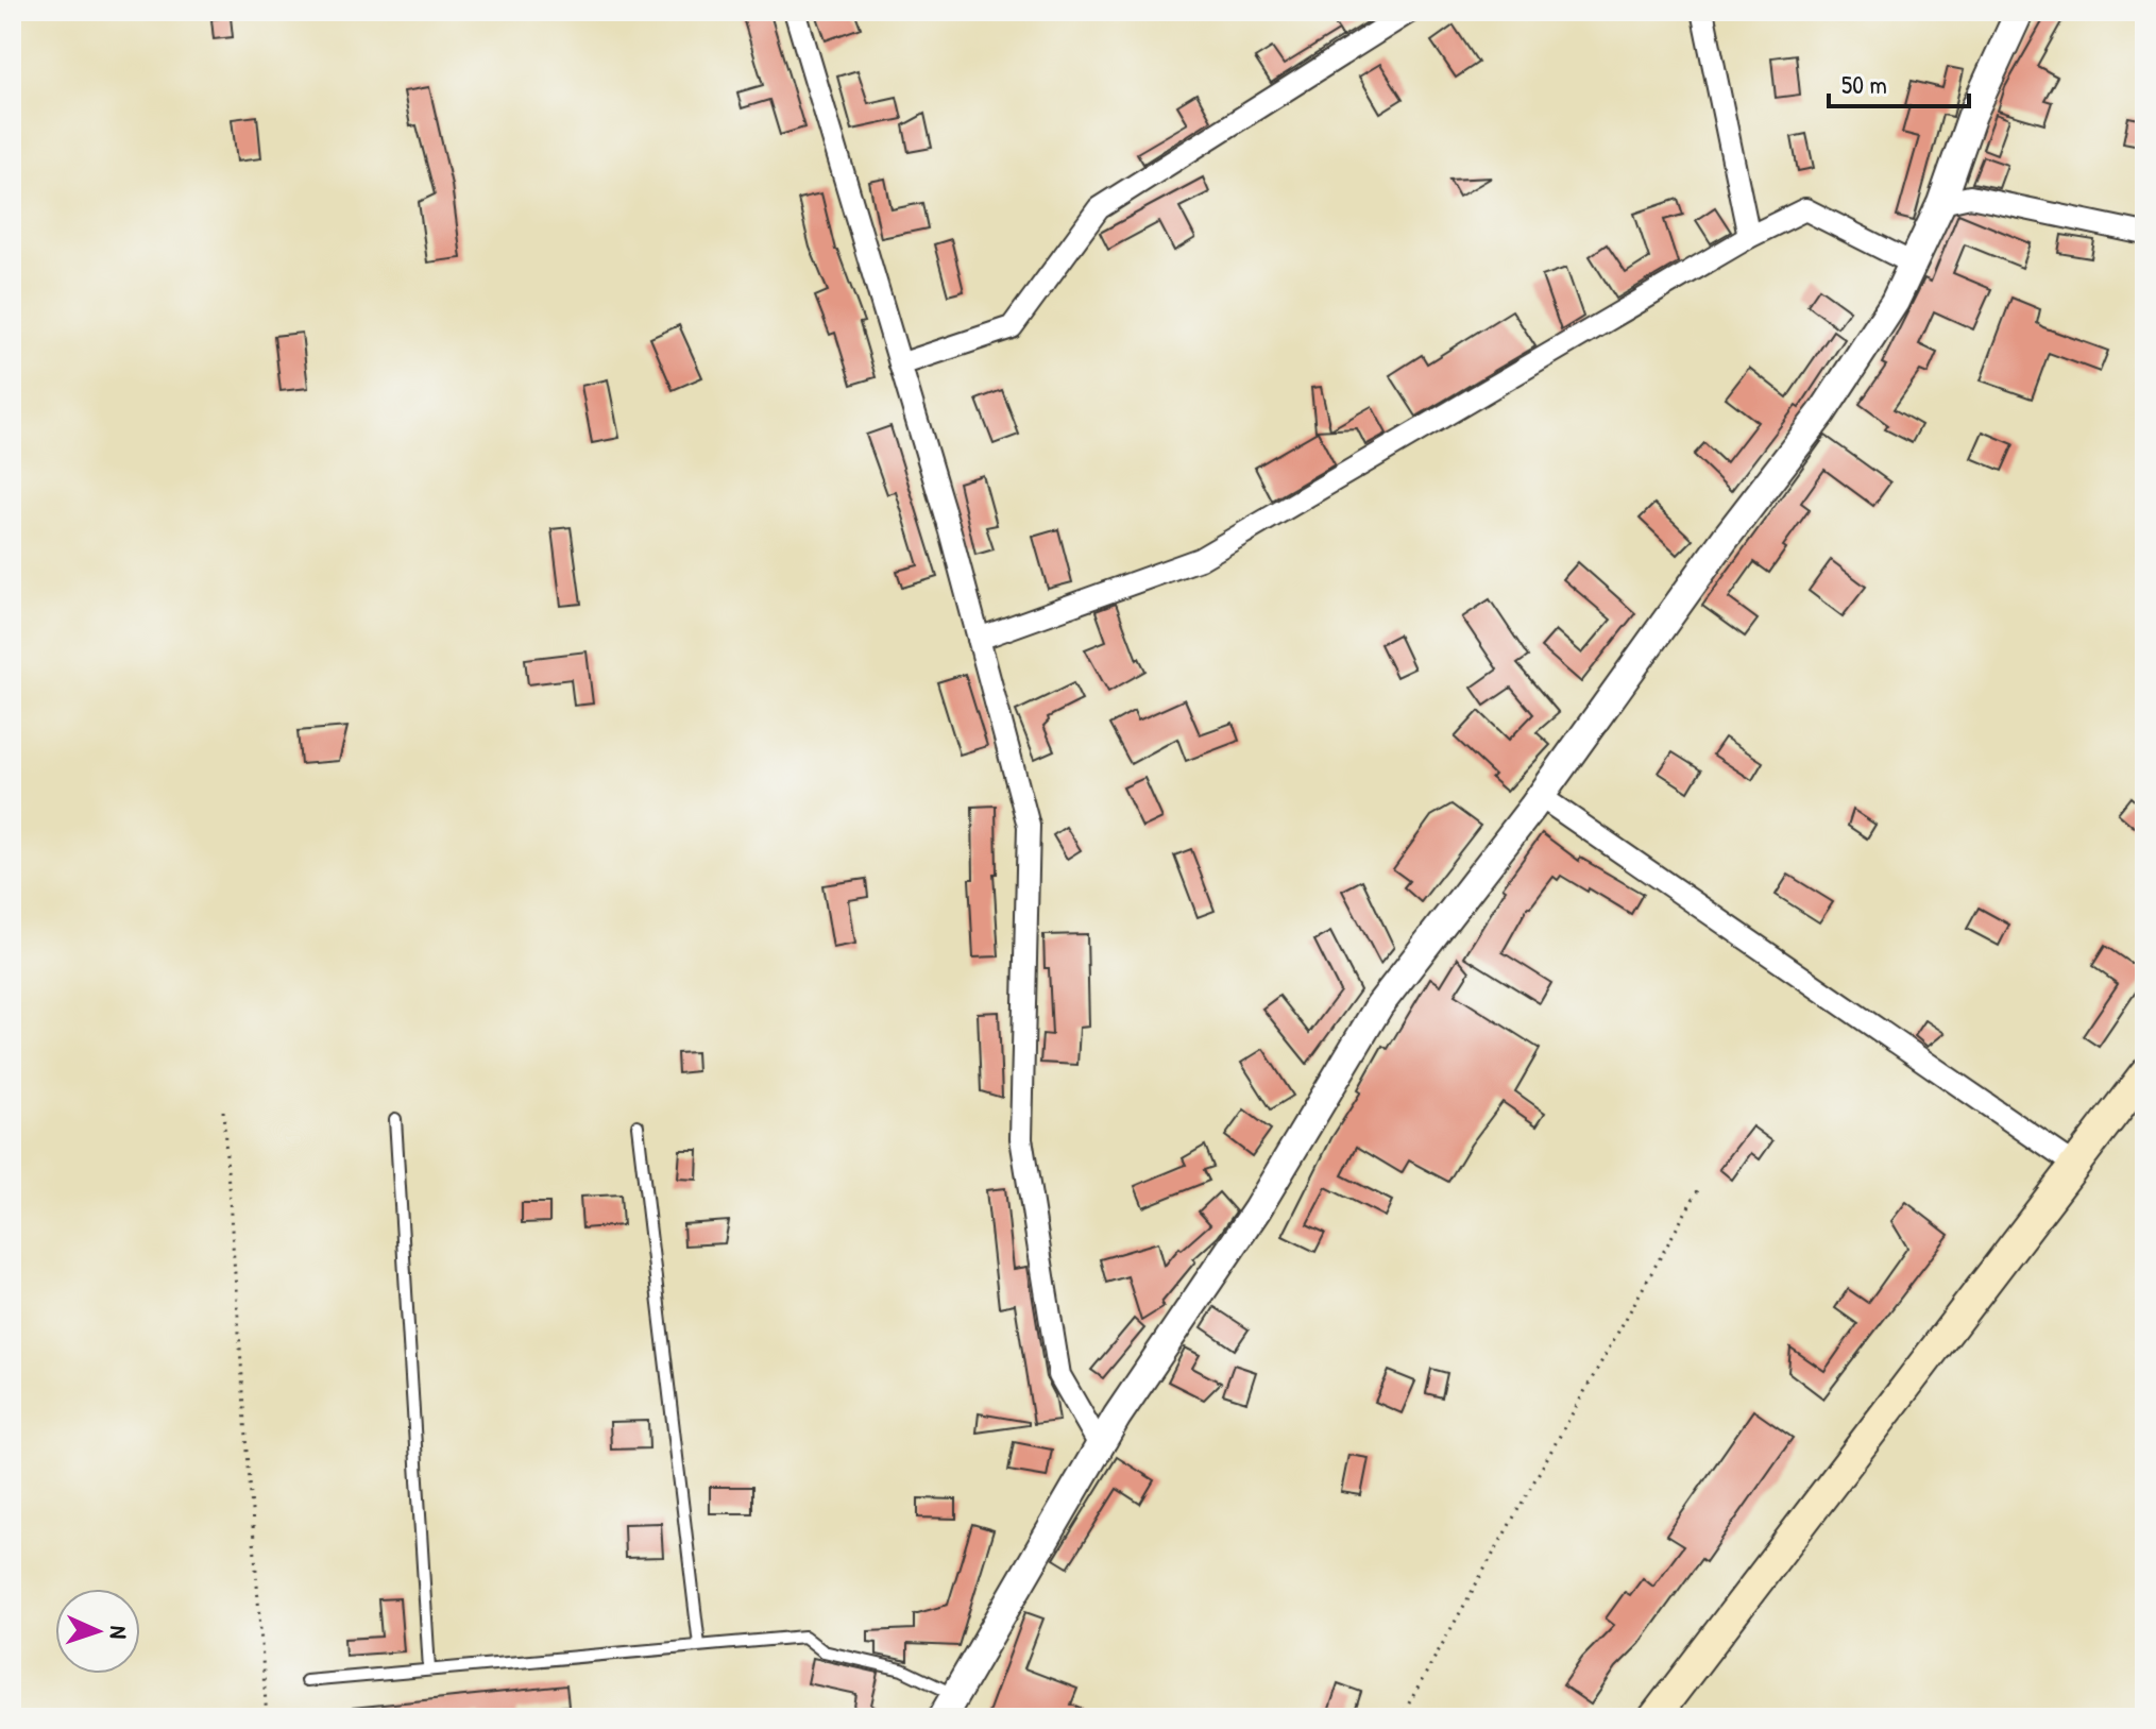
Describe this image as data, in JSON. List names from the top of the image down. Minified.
{"scale_bar":"50 m","north":"right"}
